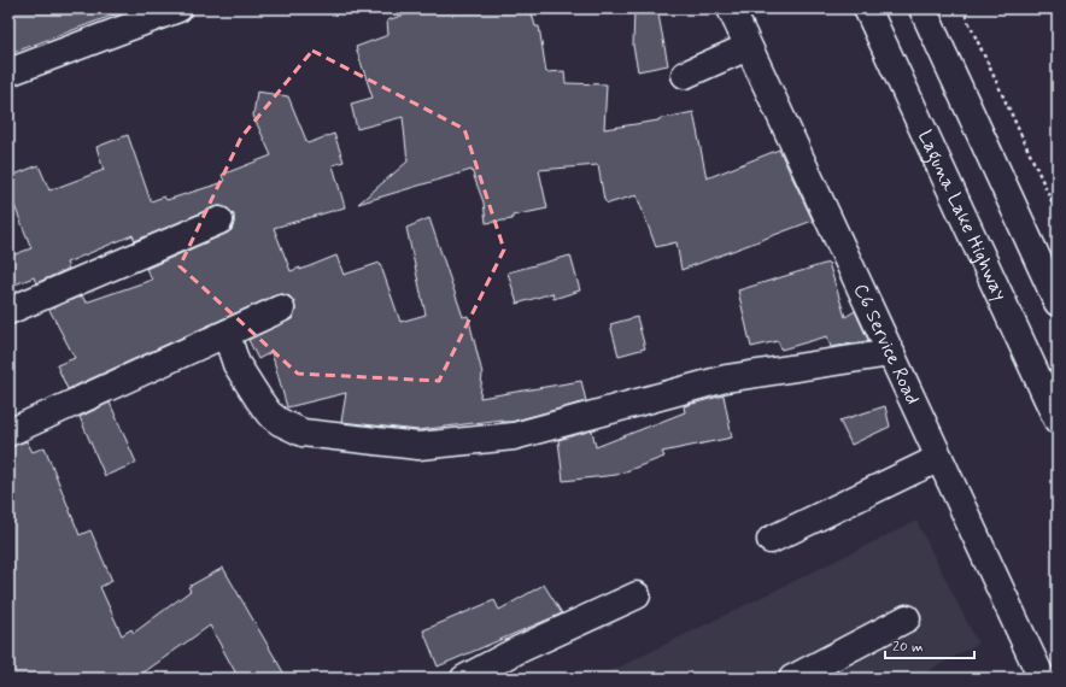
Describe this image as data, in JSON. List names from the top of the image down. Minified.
{"streets":{"street":["Laguna Lake Highway","C6 Service Road"]},"scale_bar":"20 m"}
